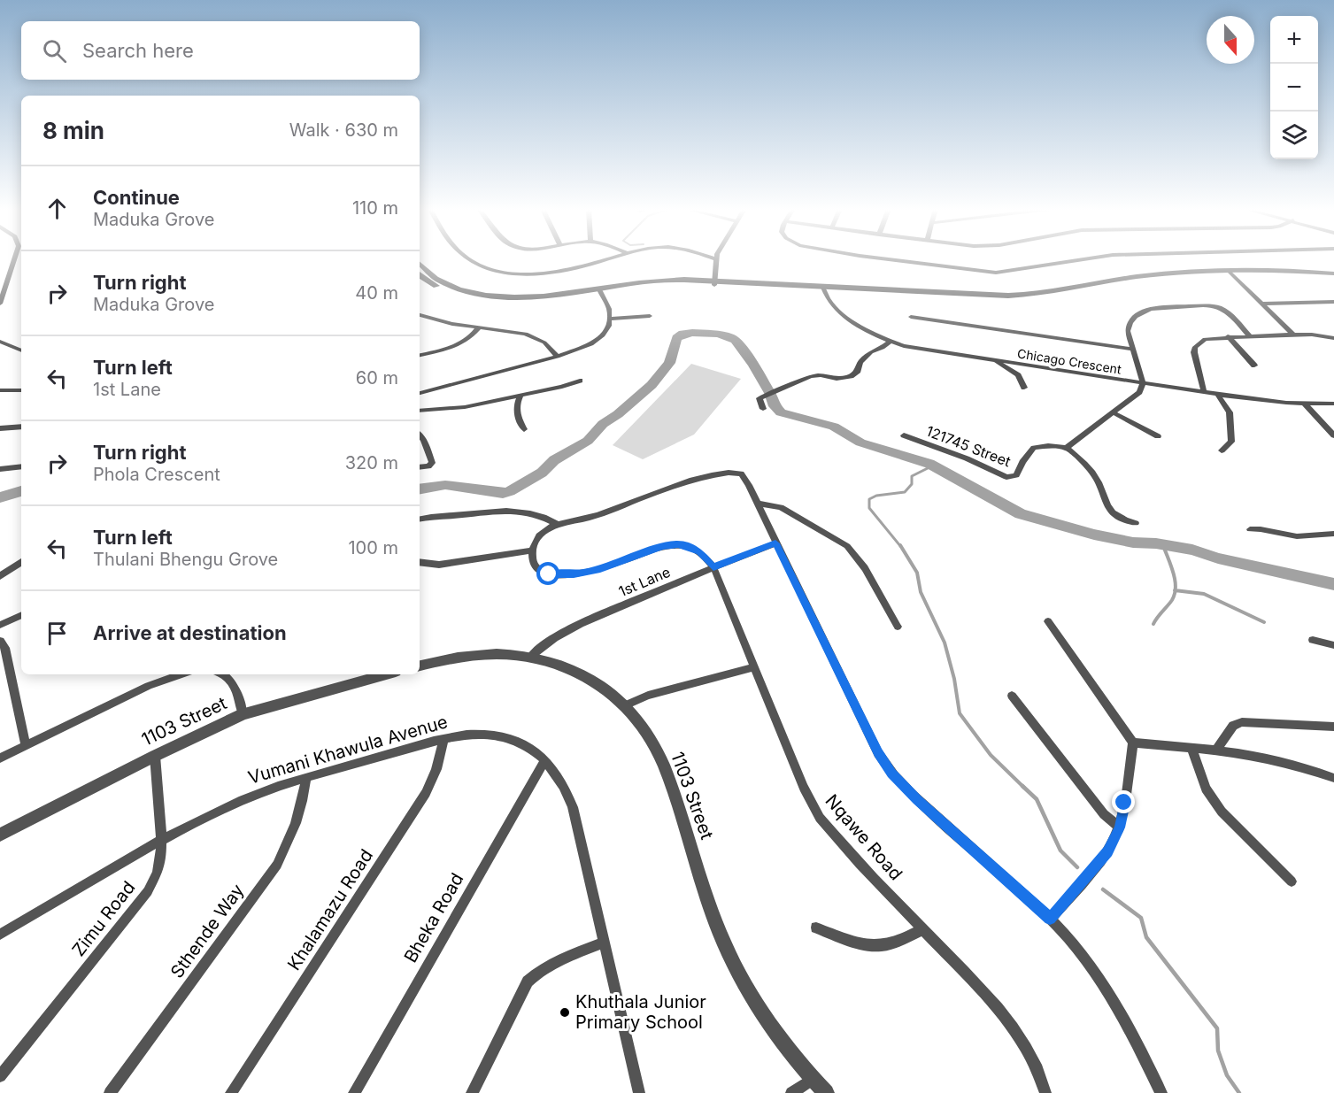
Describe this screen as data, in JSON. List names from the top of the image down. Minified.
{"streets":{"street":["Chicago Crescent","121745 Street","1st Lane","1103 Street","Vumani Khawula Avenue","Nqawe Road","Khalamazu Road","Bheka Road","Zimu Road","Sthende Way"]},"crossings":[["1st Lane","1103 Street"],["1st Lane","Nqawe Road"],["1103 Street","Zimu Road"],["Vumani Khawula Avenue","Khalamazu Road"],["Vumani Khawula Avenue","Bheka Road"],["Vumani Khawula Avenue","Zimu Road"],["Vumani Khawula Avenue","Sthende Way"]],"places":["Khuthala Junior Primary School"],"north":"bottom","page":{"map_buttons":["+","−"],"search":"Search here","heading":["8 min","Walk · 630 m"],"list":[["Continue","Maduka Grove","110 m"],["Turn right","Maduka Grove","40 m"],["Turn left","1st Lane","60 m"],["Turn right","Phola Crescent","320 m"],["Turn left","Thulani Bhengu Grove","100 m"],"Arrive at destination"]}}
